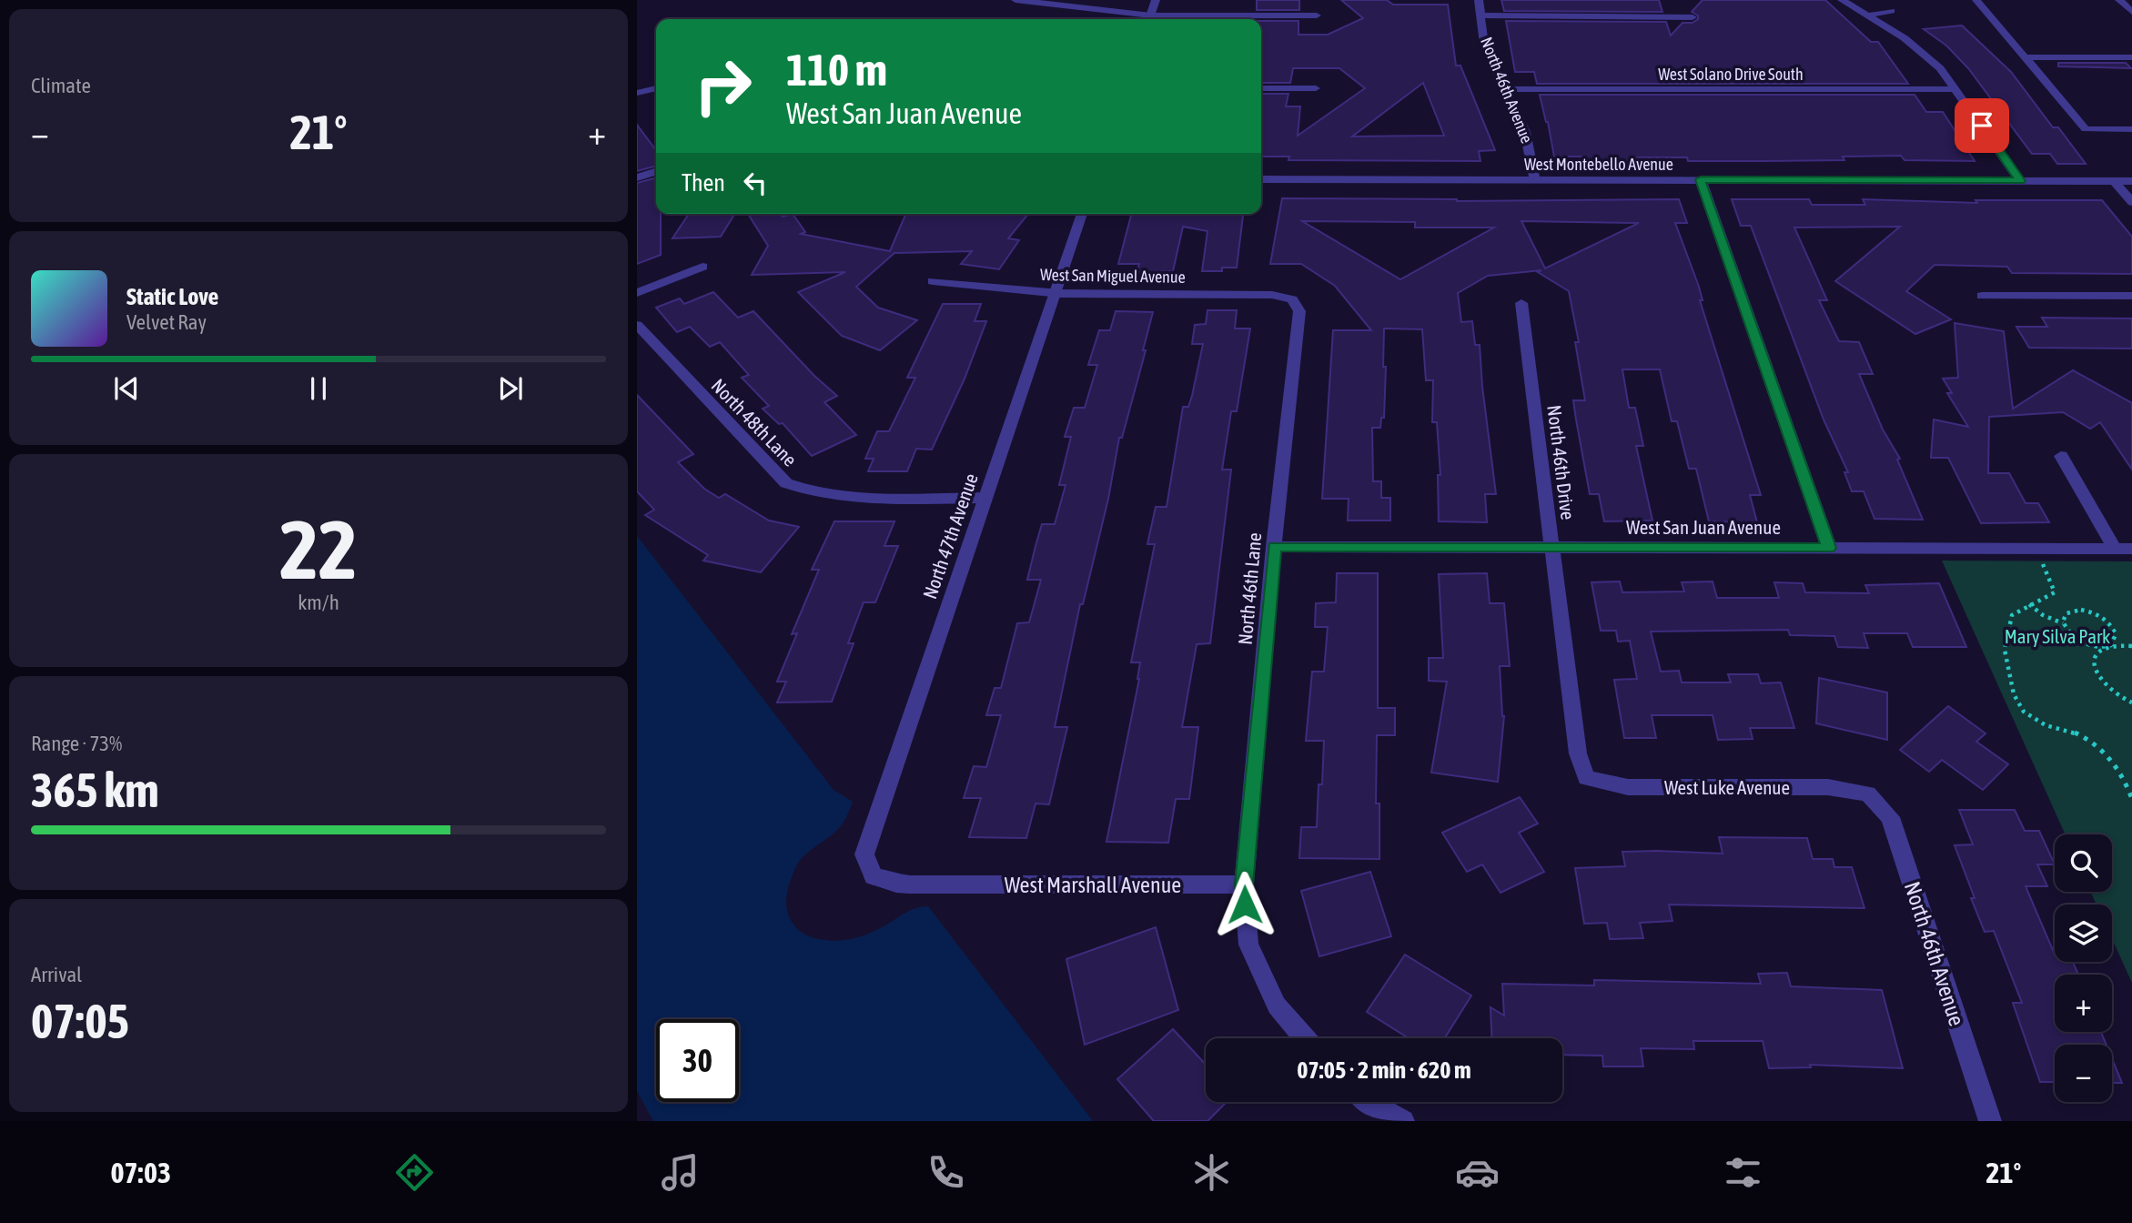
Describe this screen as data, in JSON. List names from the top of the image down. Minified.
{"streets":{"street":["West Solano Drive South","North 46th Avenue","West Montebello Avenue","West San Miguel Avenue","North 48th Lane","North 46th Drive","West San Juan Avenue","North 47th Avenue","North 46th Lane","West Luke Avenue","West Marshall Avenue"]},"crossings":[["West Solano Drive South","North 46th Avenue"],["North 46th Avenue","West Montebello Avenue"],["North 46th Avenue","West Luke Avenue"],["West San Miguel Avenue","North 47th Avenue"],["West San Miguel Avenue","North 46th Lane"],["North 48th Lane","North 47th Avenue"],["North 46th Drive","West San Juan Avenue"],["North 46th Drive","West Luke Avenue"],["West San Juan Avenue","North 46th Lane"],["North 47th Avenue","West Marshall Avenue"],["North 46th Lane","West Marshall Avenue"]],"parks":["Mary Silva Park"],"page":{"tile":["Climate",["22","km/h"],["Range · 73%","365 km"],["Arrival","07:05"]],"turn":["110 m","West San Juan Avenue"],"heat":["−","21°","+"],"then":"Then","song":["Static Love","Velvet Ray"],"map_buttons":["+","−"],"limit":"30","trip":"07:05 · 2 min · 620 m","tabs":["07:03","21°"]}}
